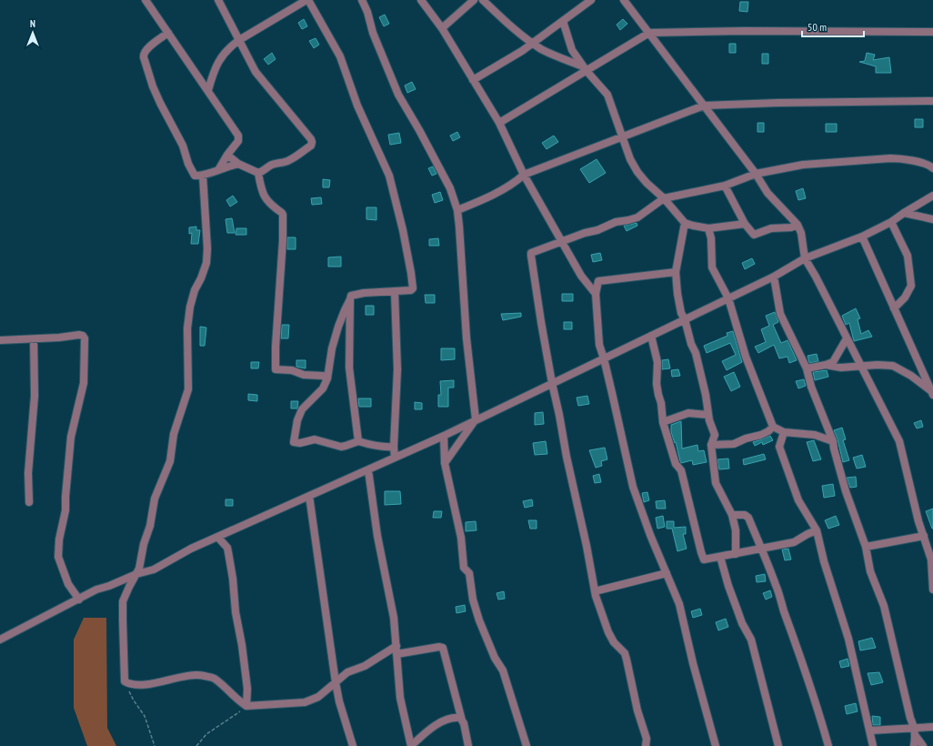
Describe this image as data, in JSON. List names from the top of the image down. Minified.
{"scale_bar":"50 m","north":"top"}
